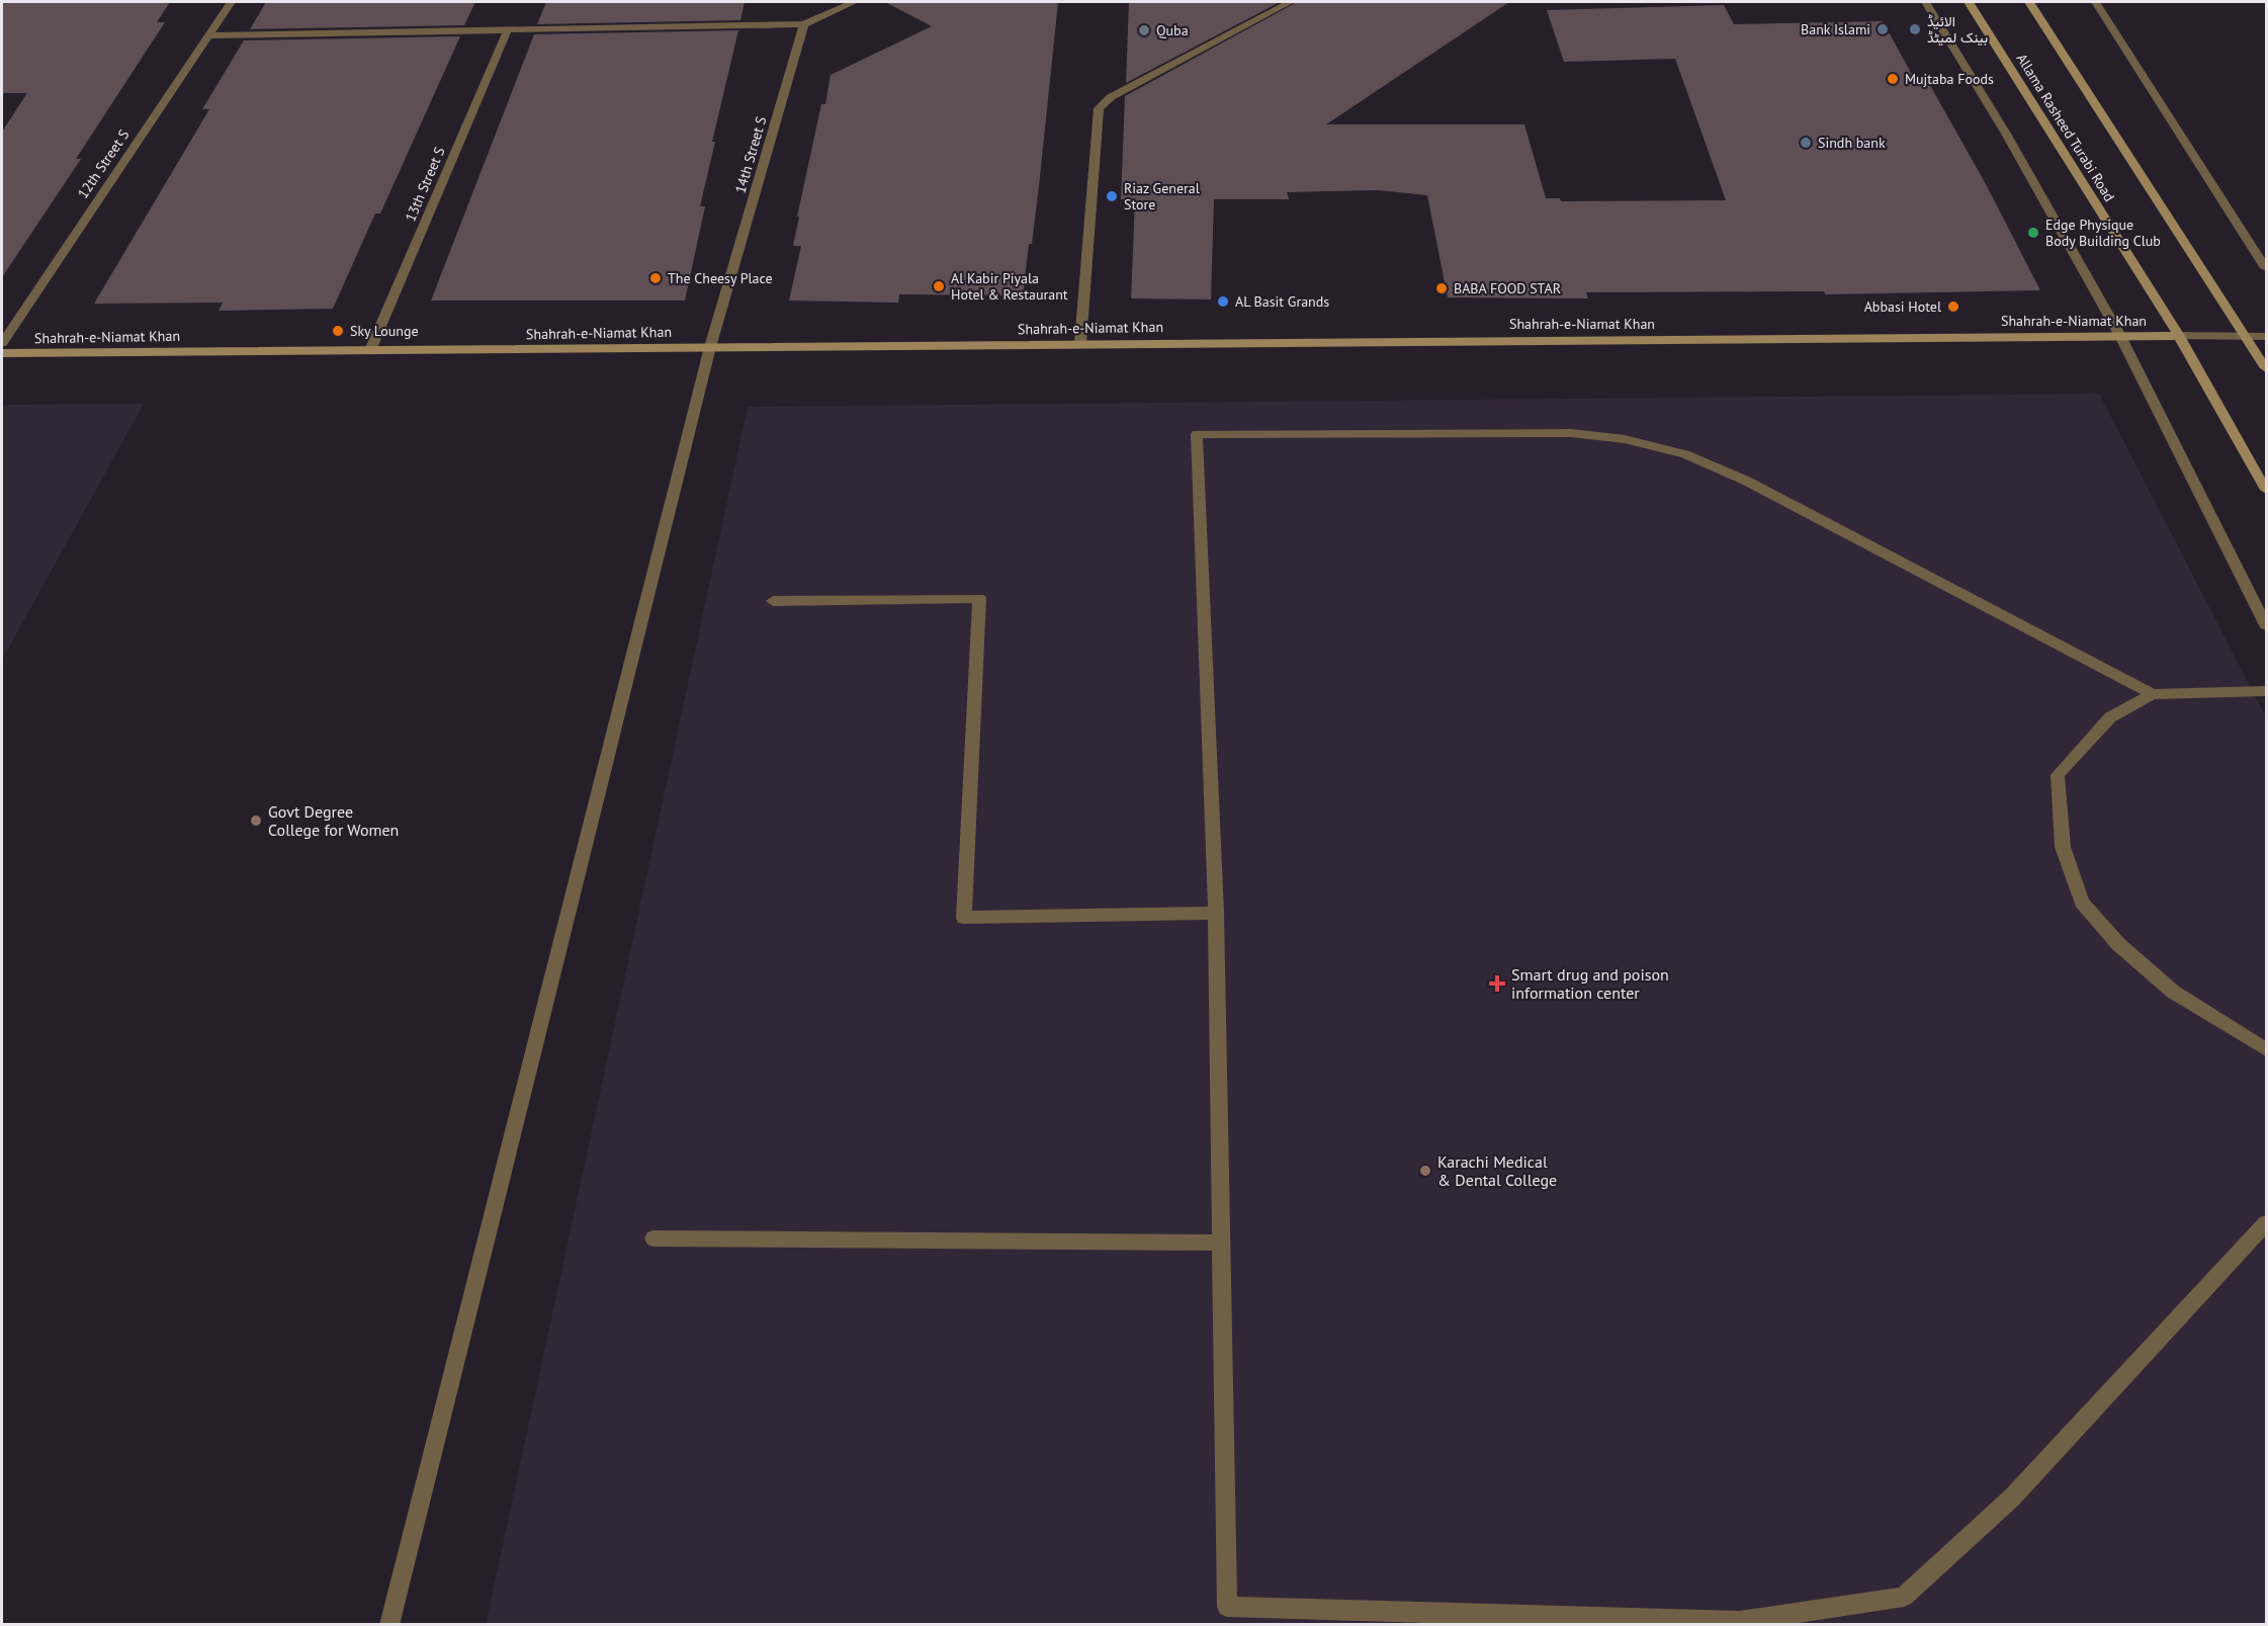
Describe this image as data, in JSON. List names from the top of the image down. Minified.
{"streets":{"main road":["Allama Rasheed Turabi Road","Shahrah-e-Niamat Khan"],"street":["14th Street S","12th Street S","13th Street S"]},"crossings":[["Allama Rasheed Turabi Road","Shahrah-e-Niamat Khan"],["14th Street S","Shahrah-e-Niamat Khan"],["13th Street S","Shahrah-e-Niamat Khan"]],"places":{"other":["Bank Islami","الائیڈ بینک لمیٹڈ","Quba","Mujtaba Foods","Sindh bank","Riaz General Store","Edge Physique Body Building Club","The Cheesy Place","Al Kabir Piyala Hotel & Restaurant","BABA FOOD STAR","AL Basit Grands","Abbasi Hotel","Sky Lounge","Govt Degree College for Women","Karachi Medical & Dental College"],"health":["Smart drug and poison information center"]}}
